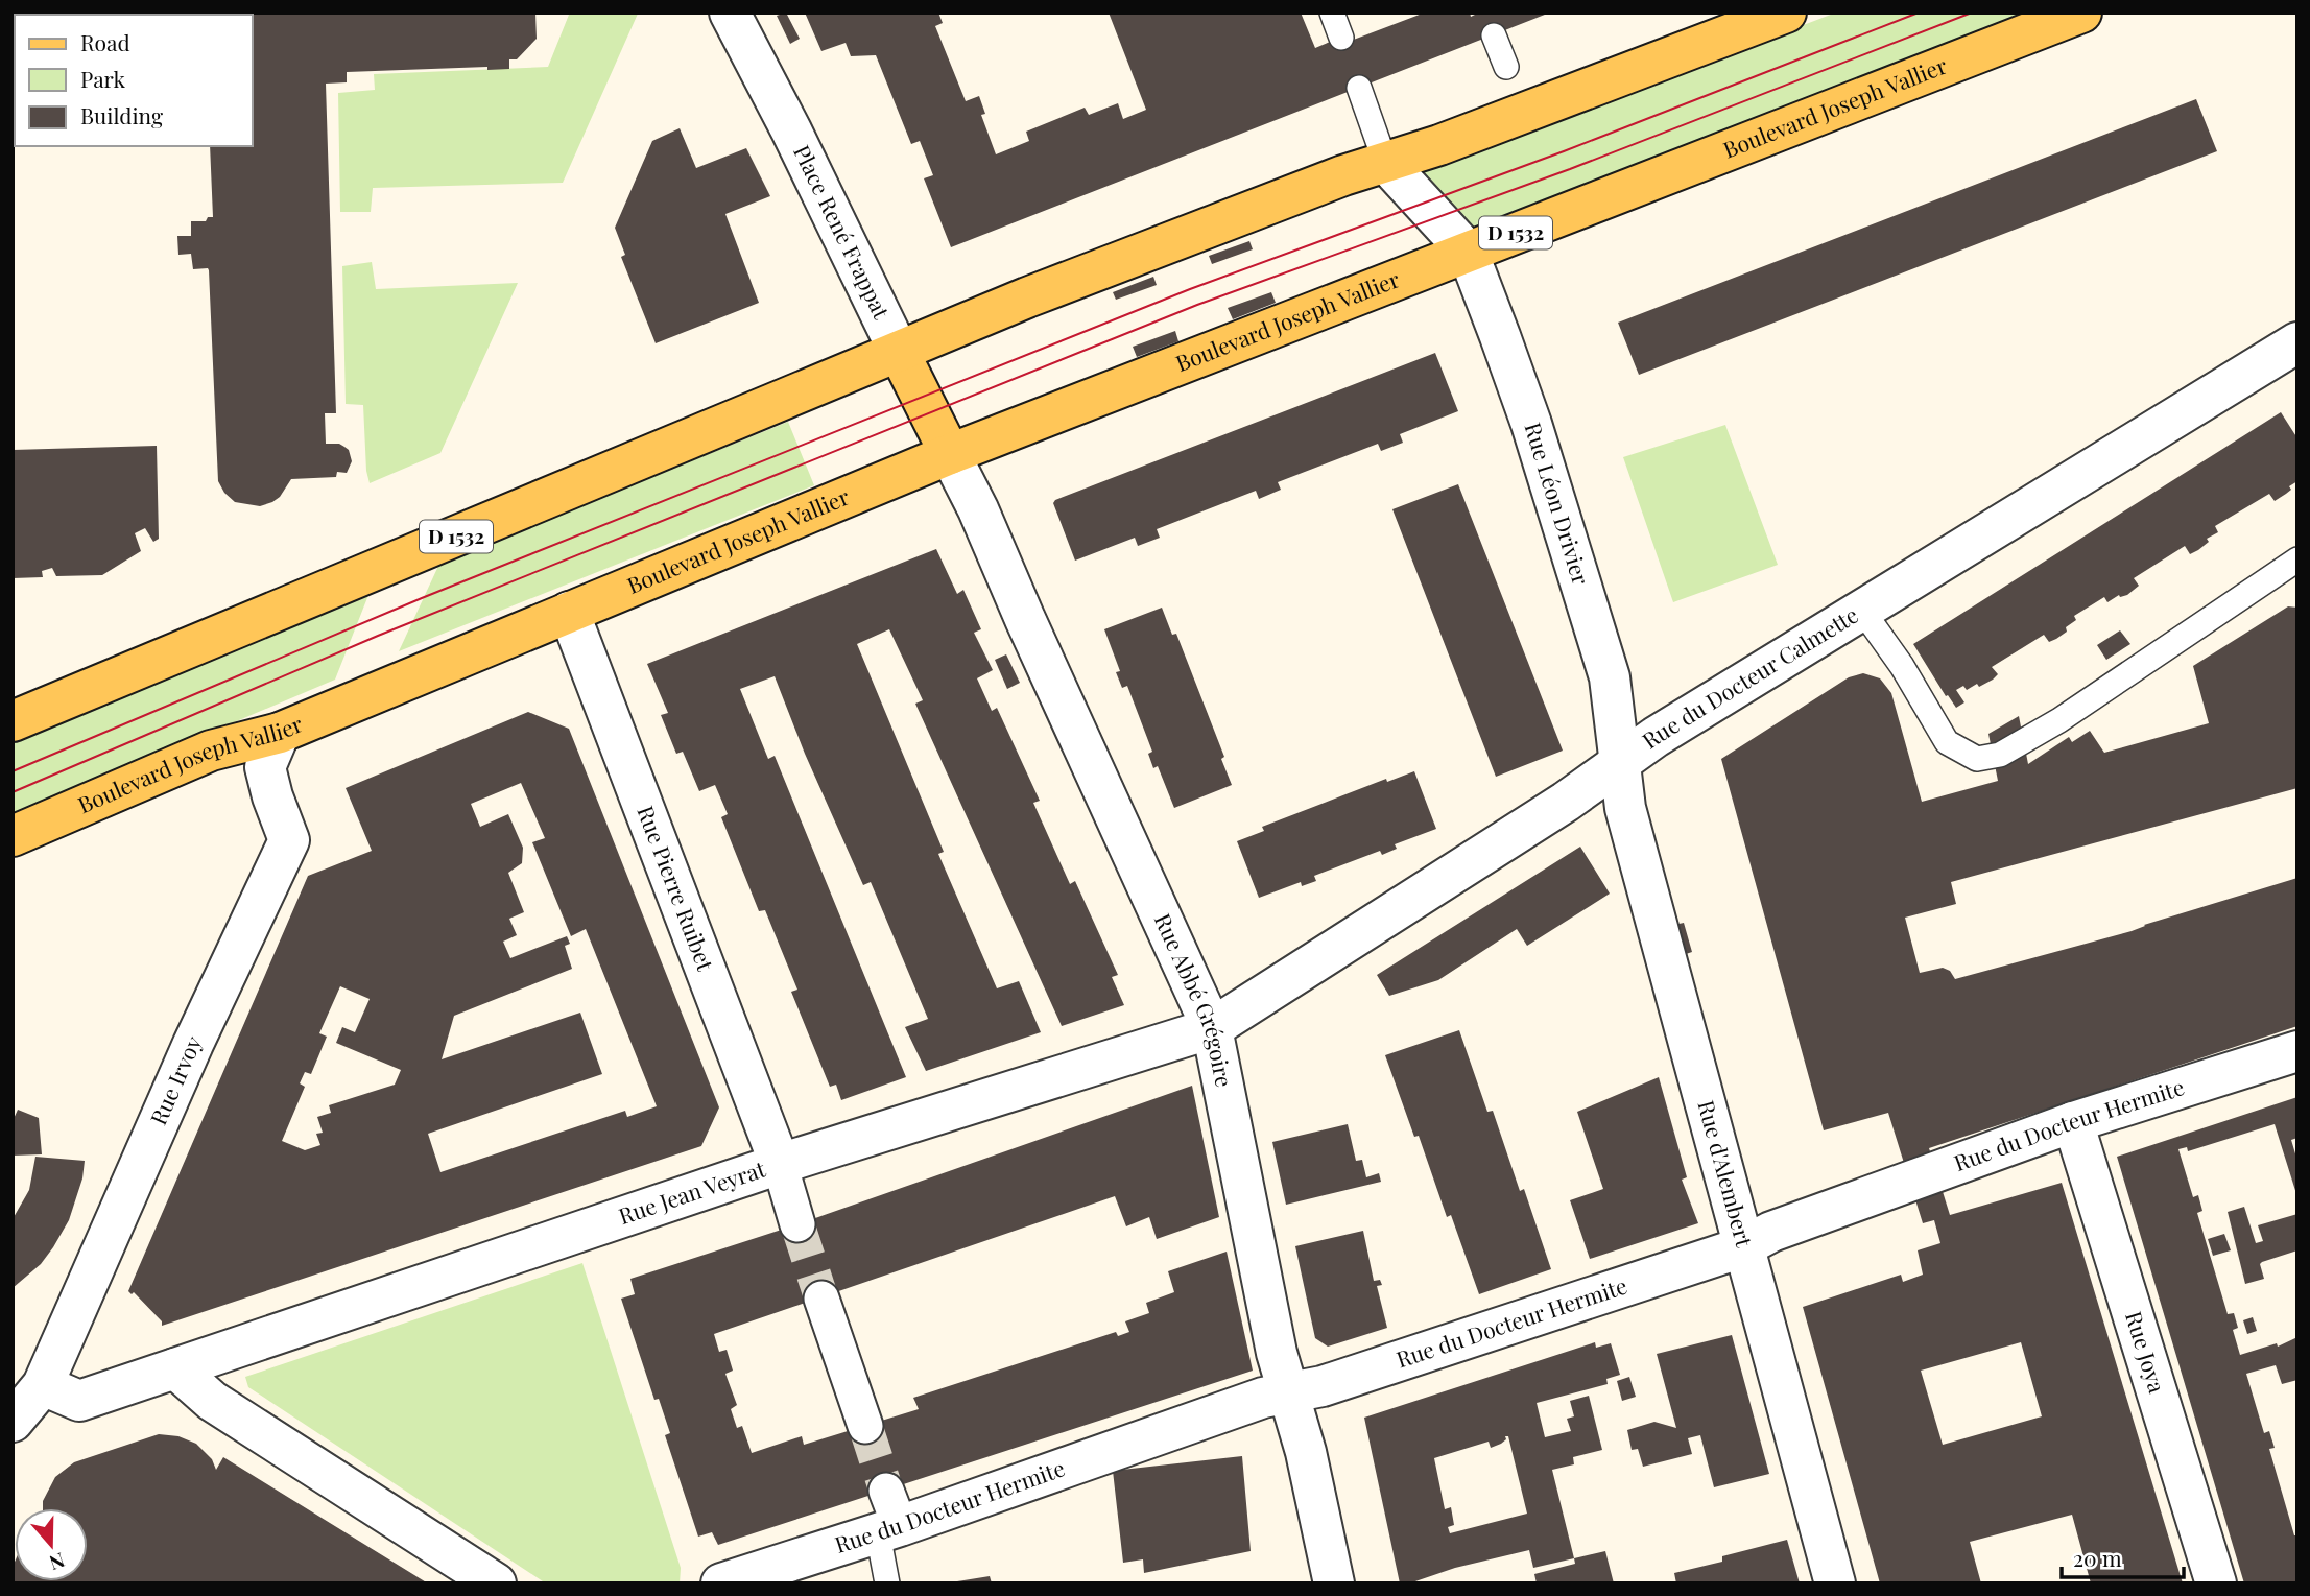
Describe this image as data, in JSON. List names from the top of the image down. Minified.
{"streets":{"main road":["Boulevard Joseph Vallier","Place René Frappat","D 1532"],"street":["Rue Léon Drivier","Rue du Docteur Calmette","Rue Pierre Ruibet","Rue Abbé Grégoire","Rue Irvoy","Rue du Docteur Hermite","Rue d'Alembert","Rue Jean Veyrat","Rue Joya"]},"crossings":[["Boulevard Joseph Vallier","Place René Frappat"],["Boulevard Joseph Vallier","Rue Léon Drivier"],["Boulevard Joseph Vallier","Rue Pierre Ruibet"],["Boulevard Joseph Vallier","Rue Abbé Grégoire"],["Boulevard Joseph Vallier","Rue Irvoy"],["Place René Frappat","D 1532"],["Place René Frappat","Rue Abbé Grégoire"],["Rue Léon Drivier","Rue du Docteur Calmette"],["Rue Léon Drivier","Rue d'Alembert"],["Rue du Docteur Calmette","Rue Abbé Grégoire"],["Rue du Docteur Calmette","Rue d'Alembert"],["Rue du Docteur Calmette","Rue Jean Veyrat"],["Rue Pierre Ruibet","Rue Jean Veyrat"],["Rue Abbé Grégoire","Rue du Docteur Hermite"],["Rue Abbé Grégoire","Rue Jean Veyrat"],["Rue Irvoy","Rue Jean Veyrat"],["Rue du Docteur Hermite","Rue d'Alembert"],["Rue du Docteur Hermite","Rue Joya"]],"legend":["Road","Park","Building"],"scale_bar":"20 m","north":"bottom"}
